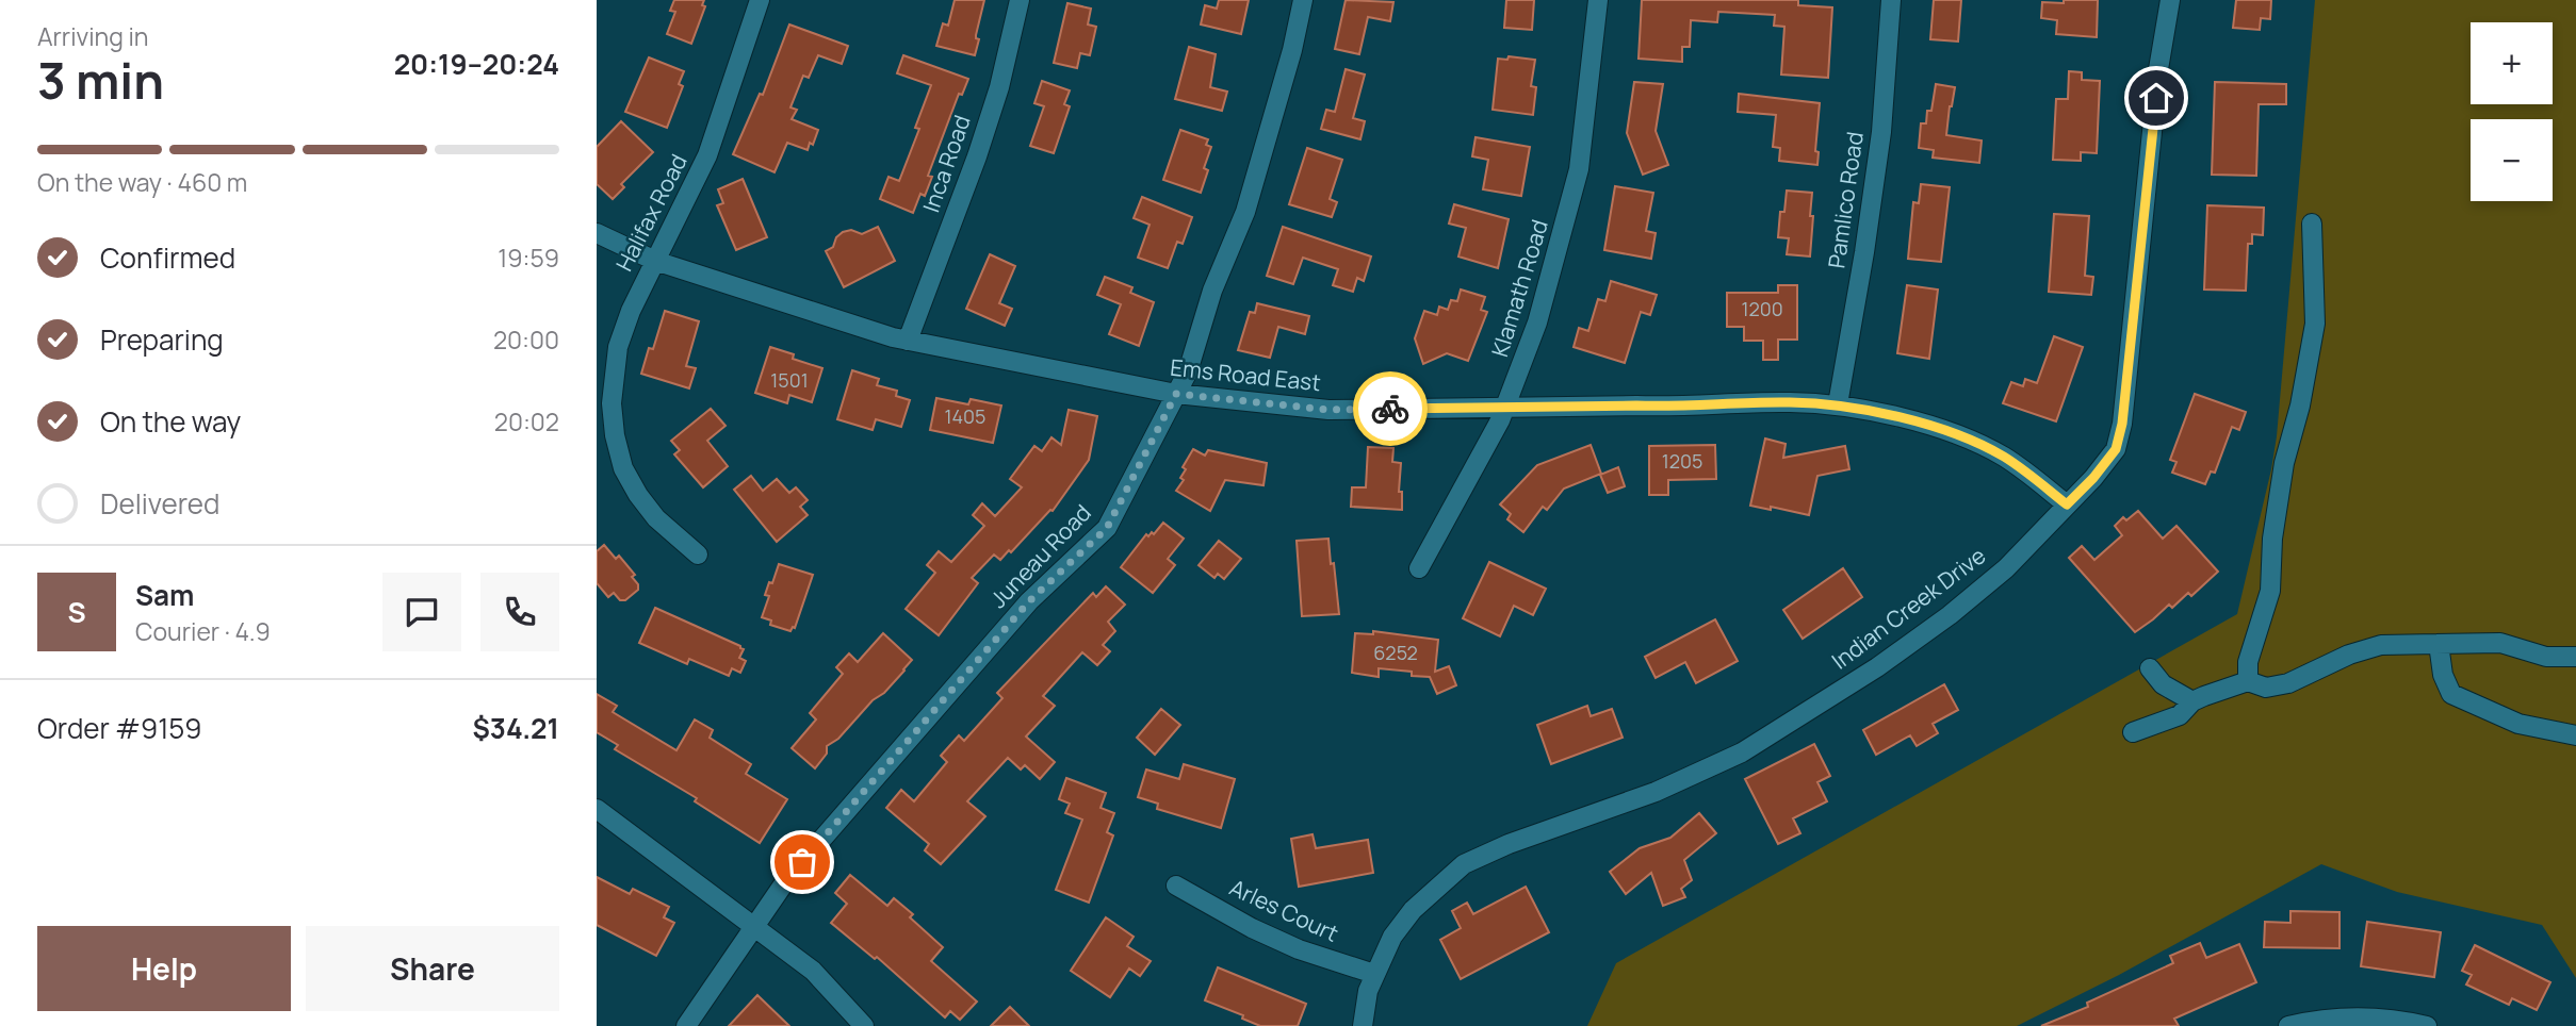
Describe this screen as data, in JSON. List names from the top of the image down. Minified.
{"streets":{"street":["Inca Road","Pamlico Road","Halifax Road","Klamath Road","Ems Road East","Juneau Road","Indian Creek Drive","Arles Court"]},"crossings":[["Inca Road","Ems Road East"],["Pamlico Road","Ems Road East"],["Halifax Road","Ems Road East"],["Klamath Road","Ems Road East"],["Ems Road East","Juneau Road"],["Ems Road East","Indian Creek Drive"],["Indian Creek Drive","Arles Court"]],"house_numbers":["1200","1501","1405","1205","6252"],"page":{"heading":["3 min","Arriving in","20:19–20:24"],"panel":["Sam","Courier · 4.9","Order #9159","$34.21"],"map_buttons":["+","−"],"bar":"On the way · 460 m","list":[["Confirmed","19:59"],["Preparing","20:00"],["On the way","20:02"],"Delivered"],"round":"S","buttons":["Help","Share"]}}
